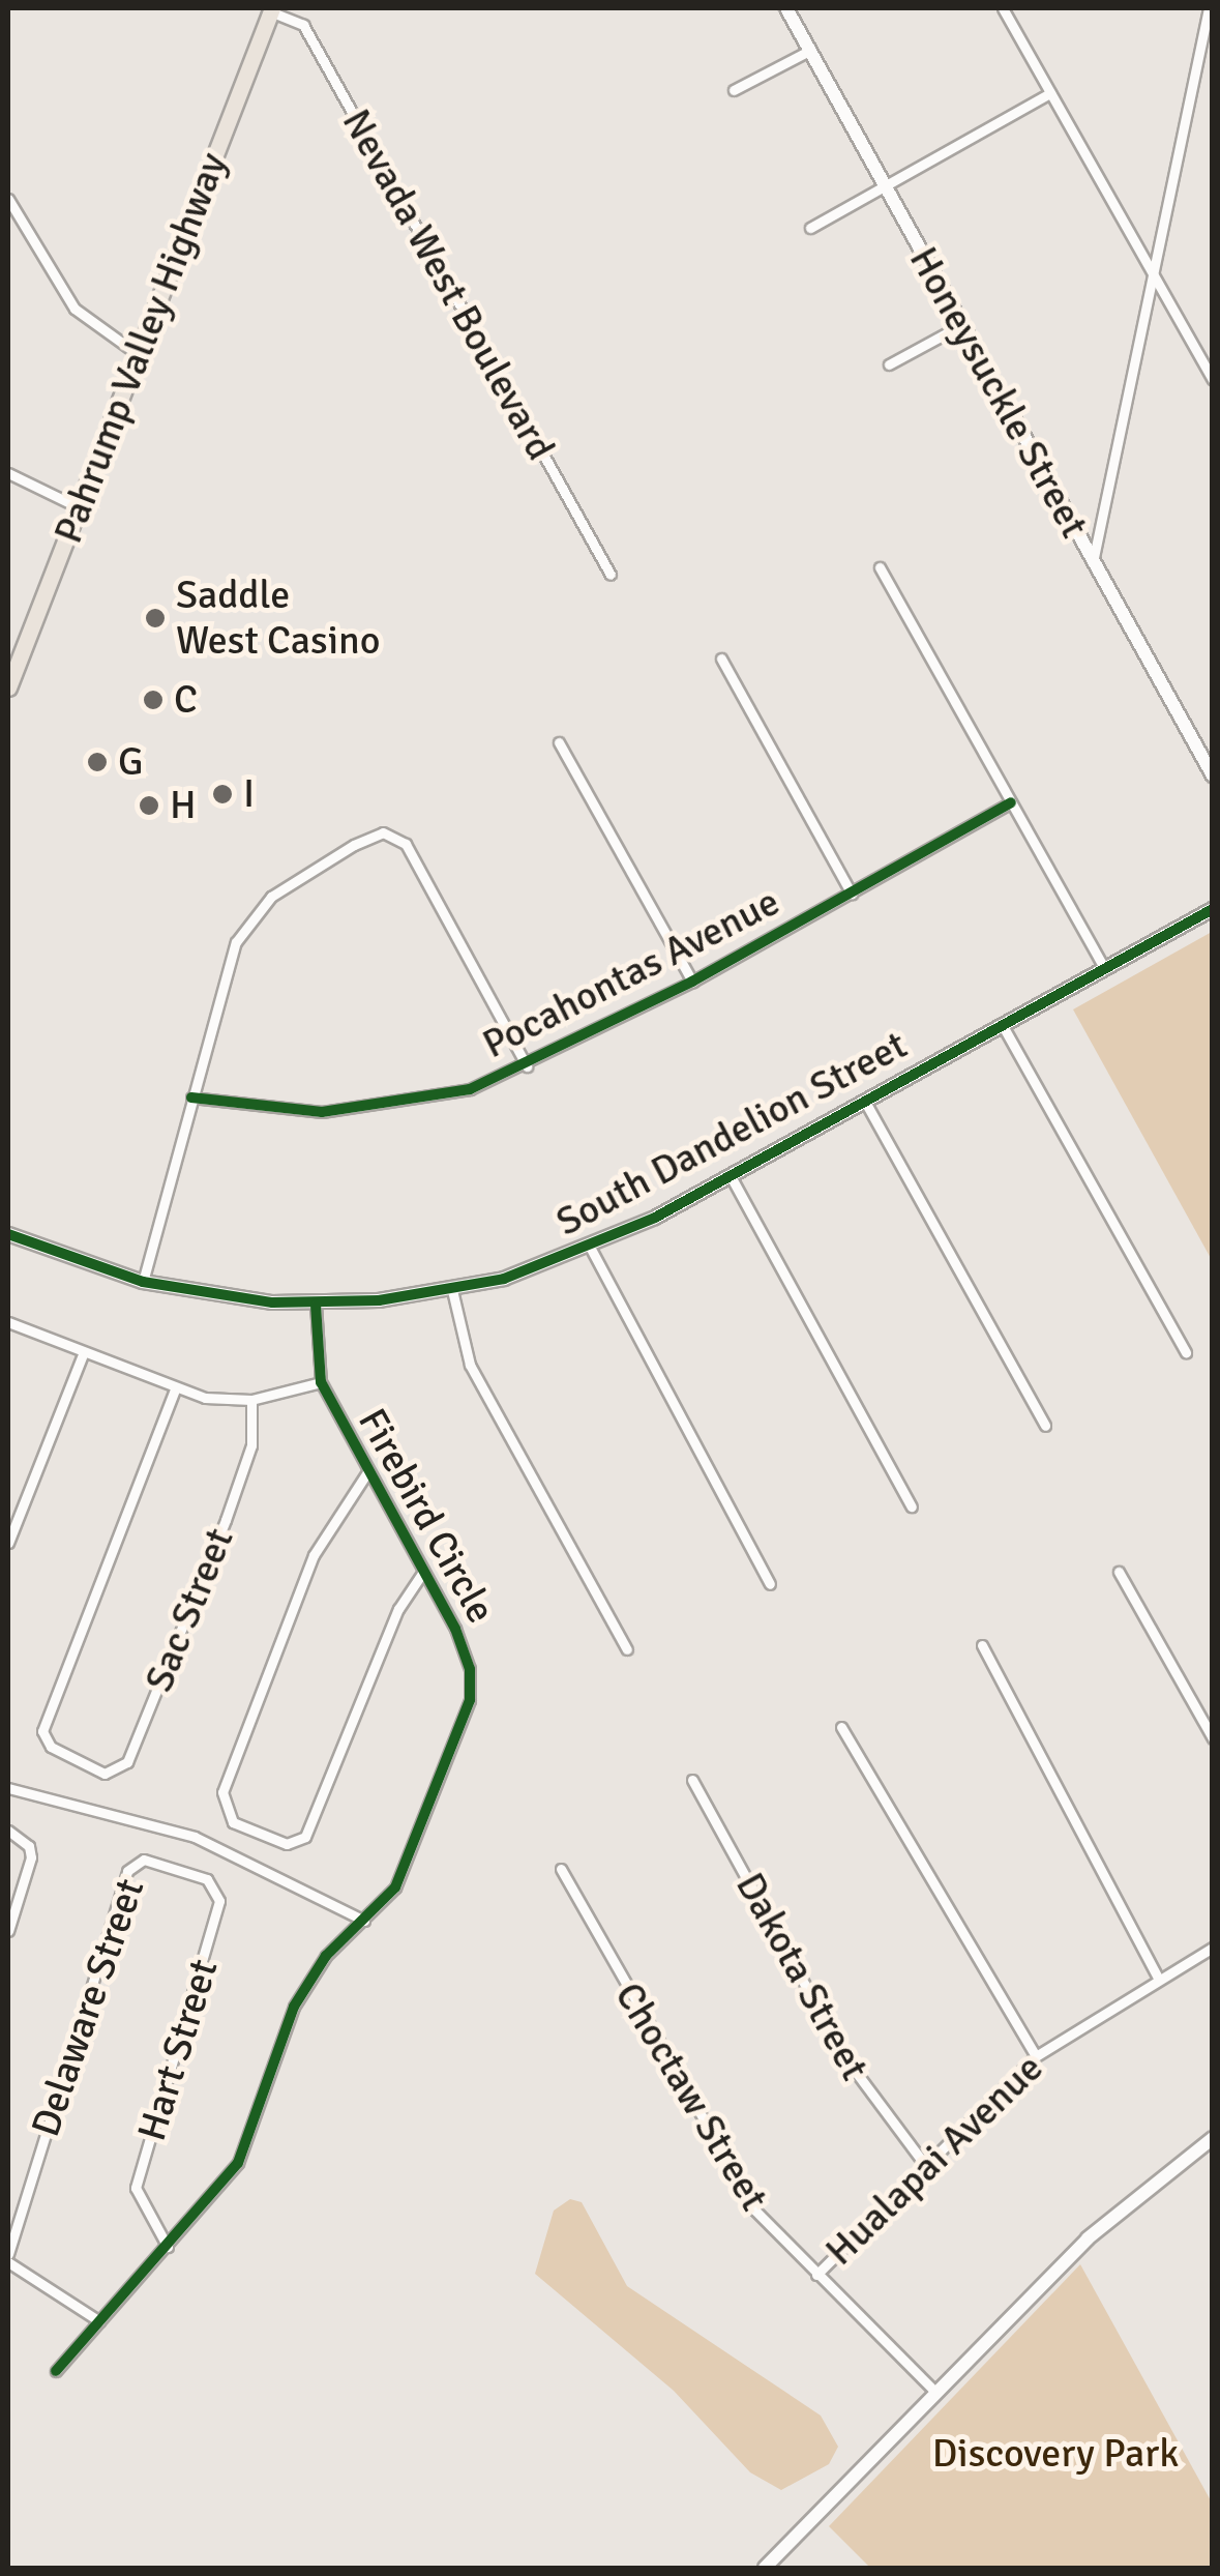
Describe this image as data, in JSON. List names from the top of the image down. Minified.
{"streets":{"highway":["Pahrump Valley Highway"],"street":["Nevada West Boulevard","Honeysuckle Street","Pocahontas Avenue","South Dandelion Street","Firebird Circle","Sac Street","Dakota Street","Delaware Street","Hart Street","Choctaw Street","Hualapai Avenue"]},"crossings":[["Nevada West Boulevard","Pahrump Valley Highway"],["South Dandelion Street","Firebird Circle"],["Firebird Circle","Sac Street"],["Firebird Circle","Hart Street"],["Dakota Street","Hualapai Avenue"],["Delaware Street","Hart Street"],["Choctaw Street","Hualapai Avenue"]],"parks":["Discovery Park"],"places":["Saddle West Casino","C","G","I","H"]}
